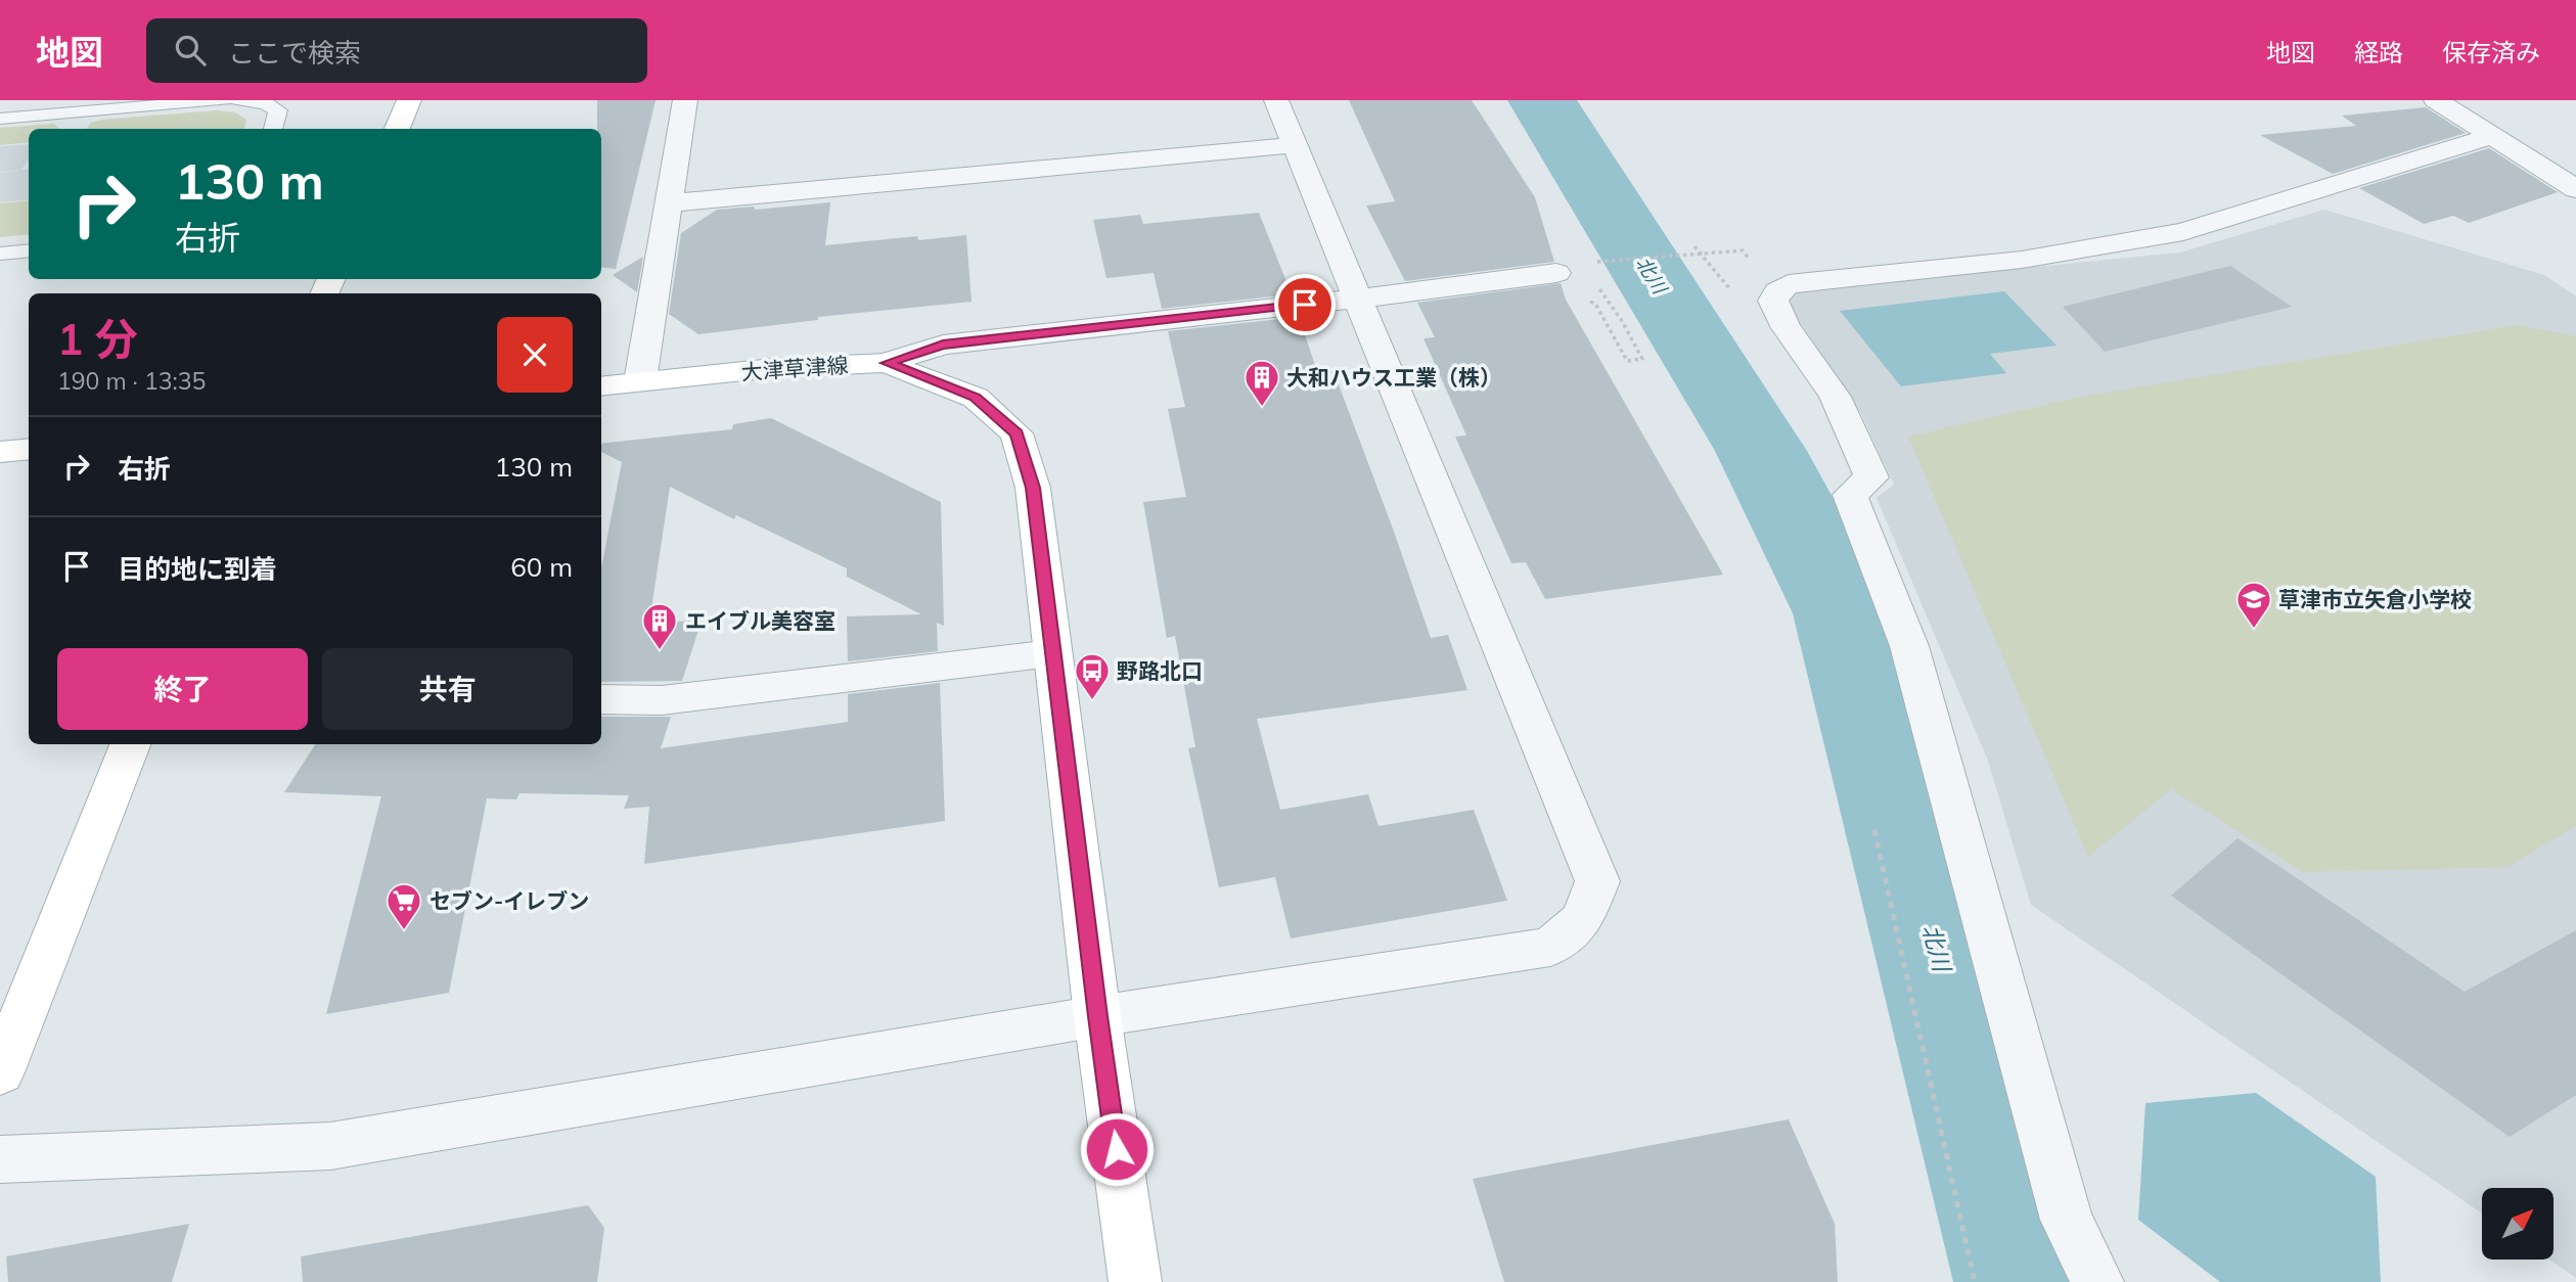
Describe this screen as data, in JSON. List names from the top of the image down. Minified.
{"streets":{"main road":["大津草津線"]},"water":["北川"],"places":{"building":["大和ハウス工業（株）","エイブル美容室"],"school or university":["草津市立矢倉小学校"],"bus stop":["野路北口"],"supermarket":["セブン-イレブン"]},"north":"top right","page":{"header":"地図","search":"ここで検索","nav":["地図","経路","保存済み"],"turn":["130 m","右折"],"heading":["1 分","190 m · 13:35"],"list":[{"name":"右折","value":"130 m"},{"name":"目的地に到着","value":"60 m"}],"buttons":["終了","共有"]}}
